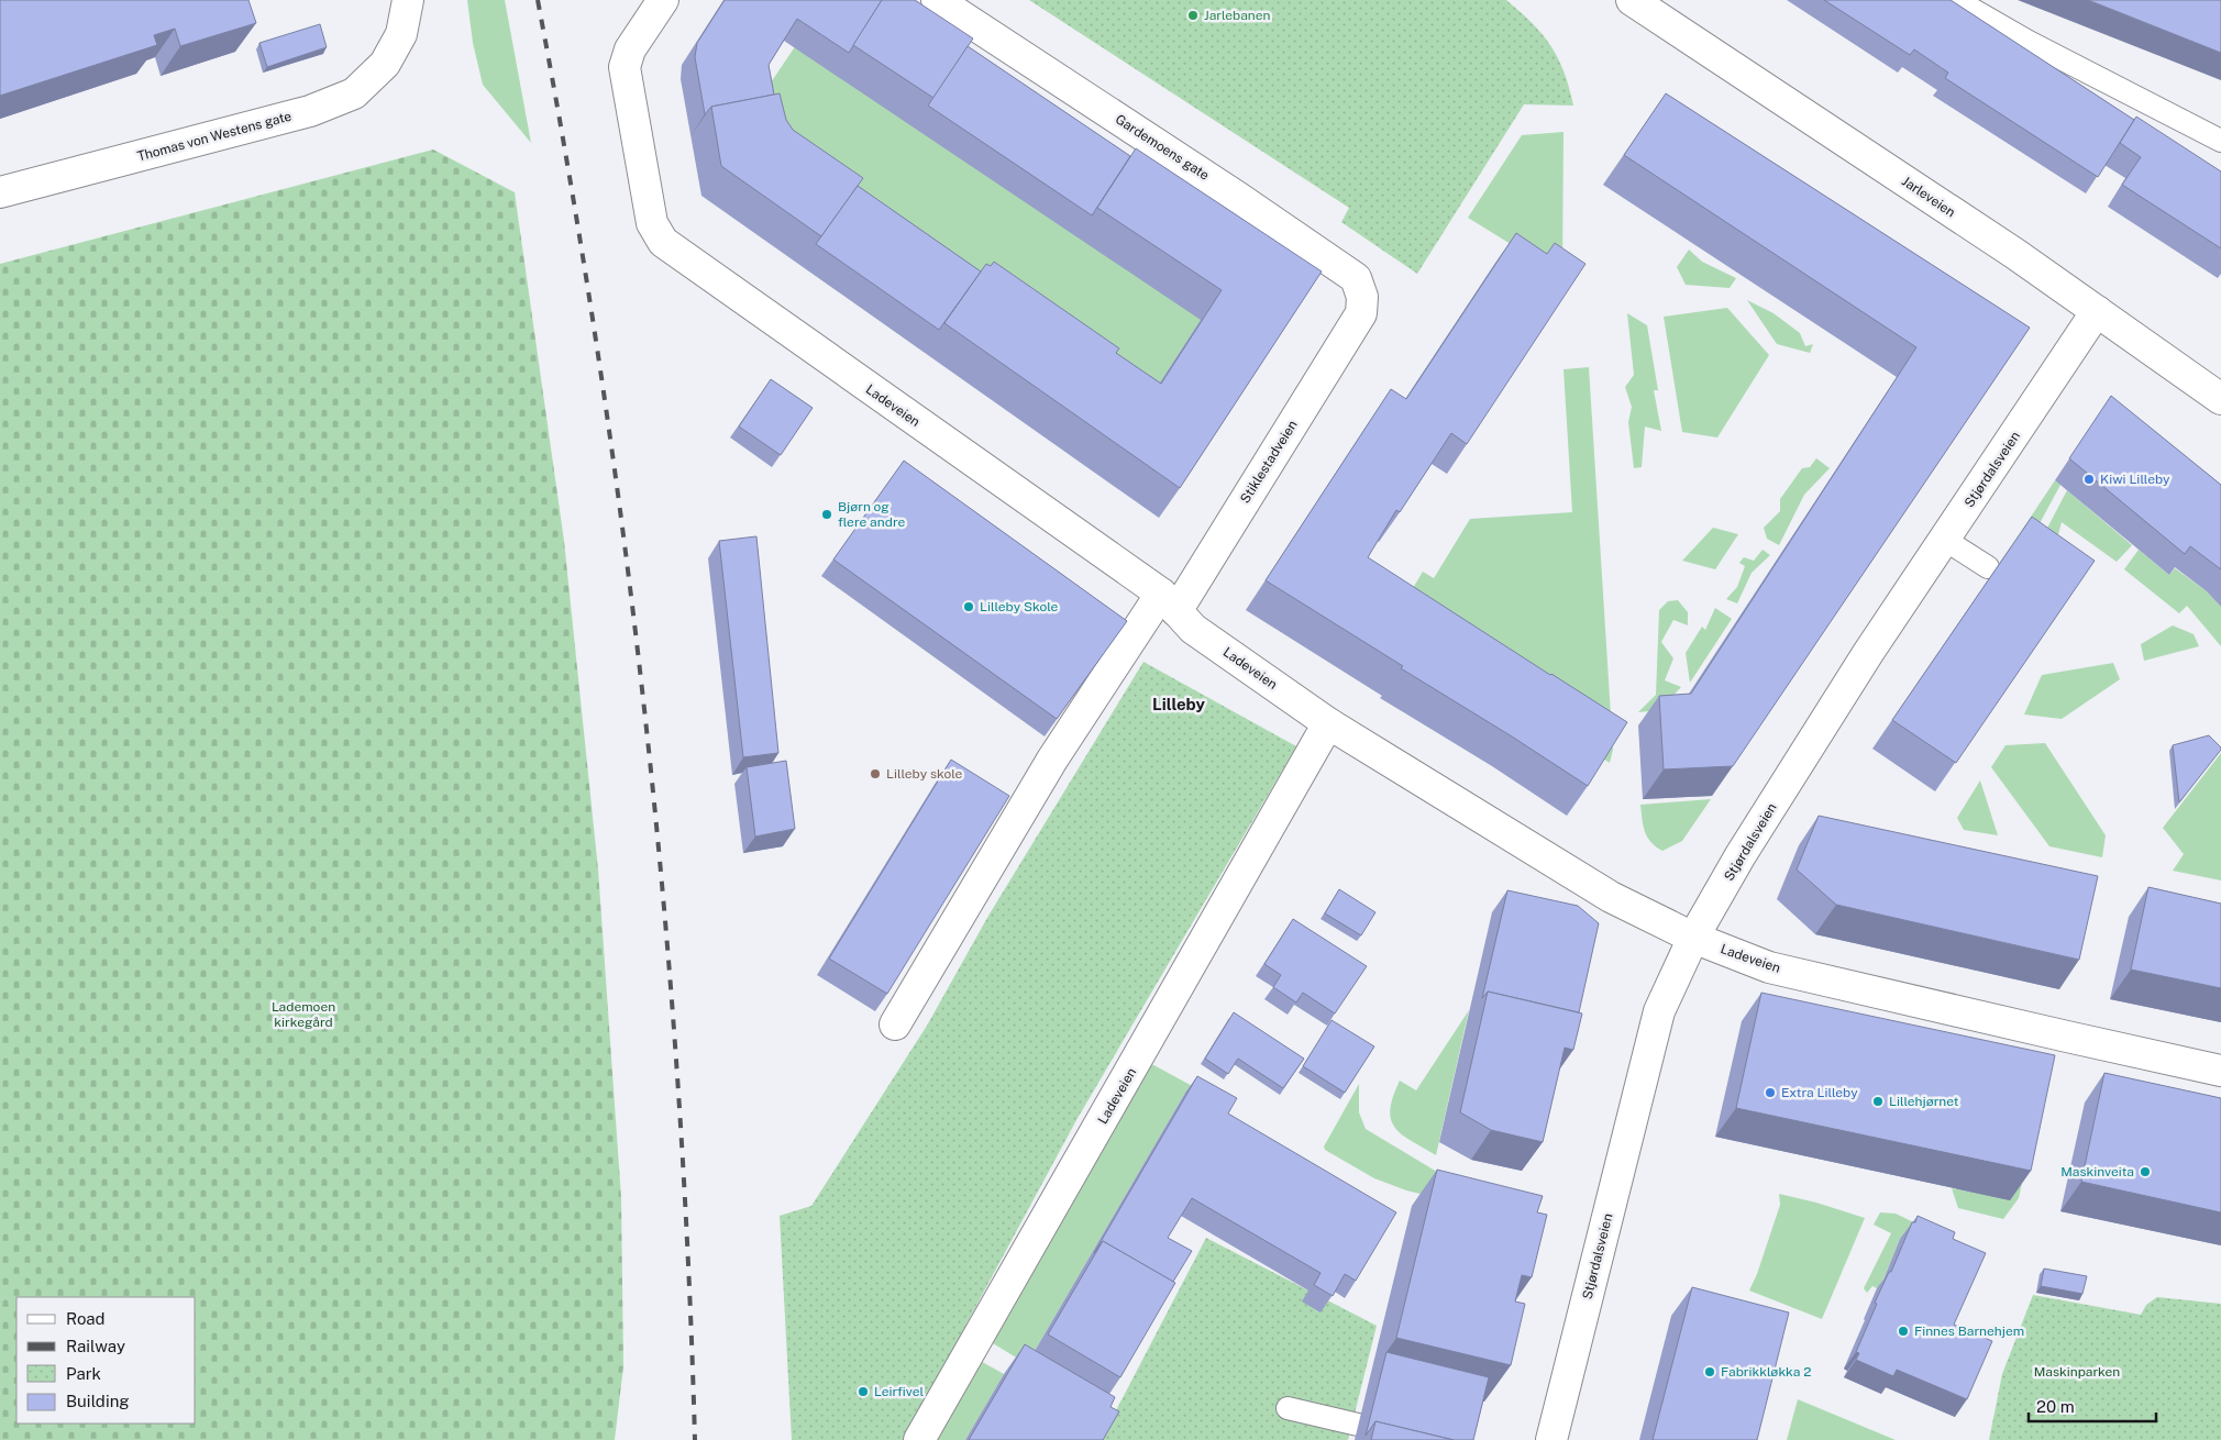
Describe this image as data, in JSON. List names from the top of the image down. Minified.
{"streets":{"street":["Thomas von Westens gate","Gardemoens gate","Jarleveien","Ladeveien","Stiklestadveien","Stjørdalsveien"]},"crossings":[["Gardemoens gate","Stiklestadveien"],["Jarleveien","Stjørdalsveien"],["Ladeveien","Stiklestadveien"],["Ladeveien","Stjørdalsveien"]],"districts":["Lilleby"],"parks":["Lademoen kirkegård","Maskinparken"],"places":["Jarlebanen","Kiwi Lilleby","Bjørn og flere andre","Lilleby Skole","Lilleby skole","Extra Lilleby","Lillehjørnet","Maskinveita","Finnes Barnehjem","Fabrikkløkka 2","Leirfivel"],"legend":["Road","Railway","Park","Building"],"scale_bar":"20 m"}
